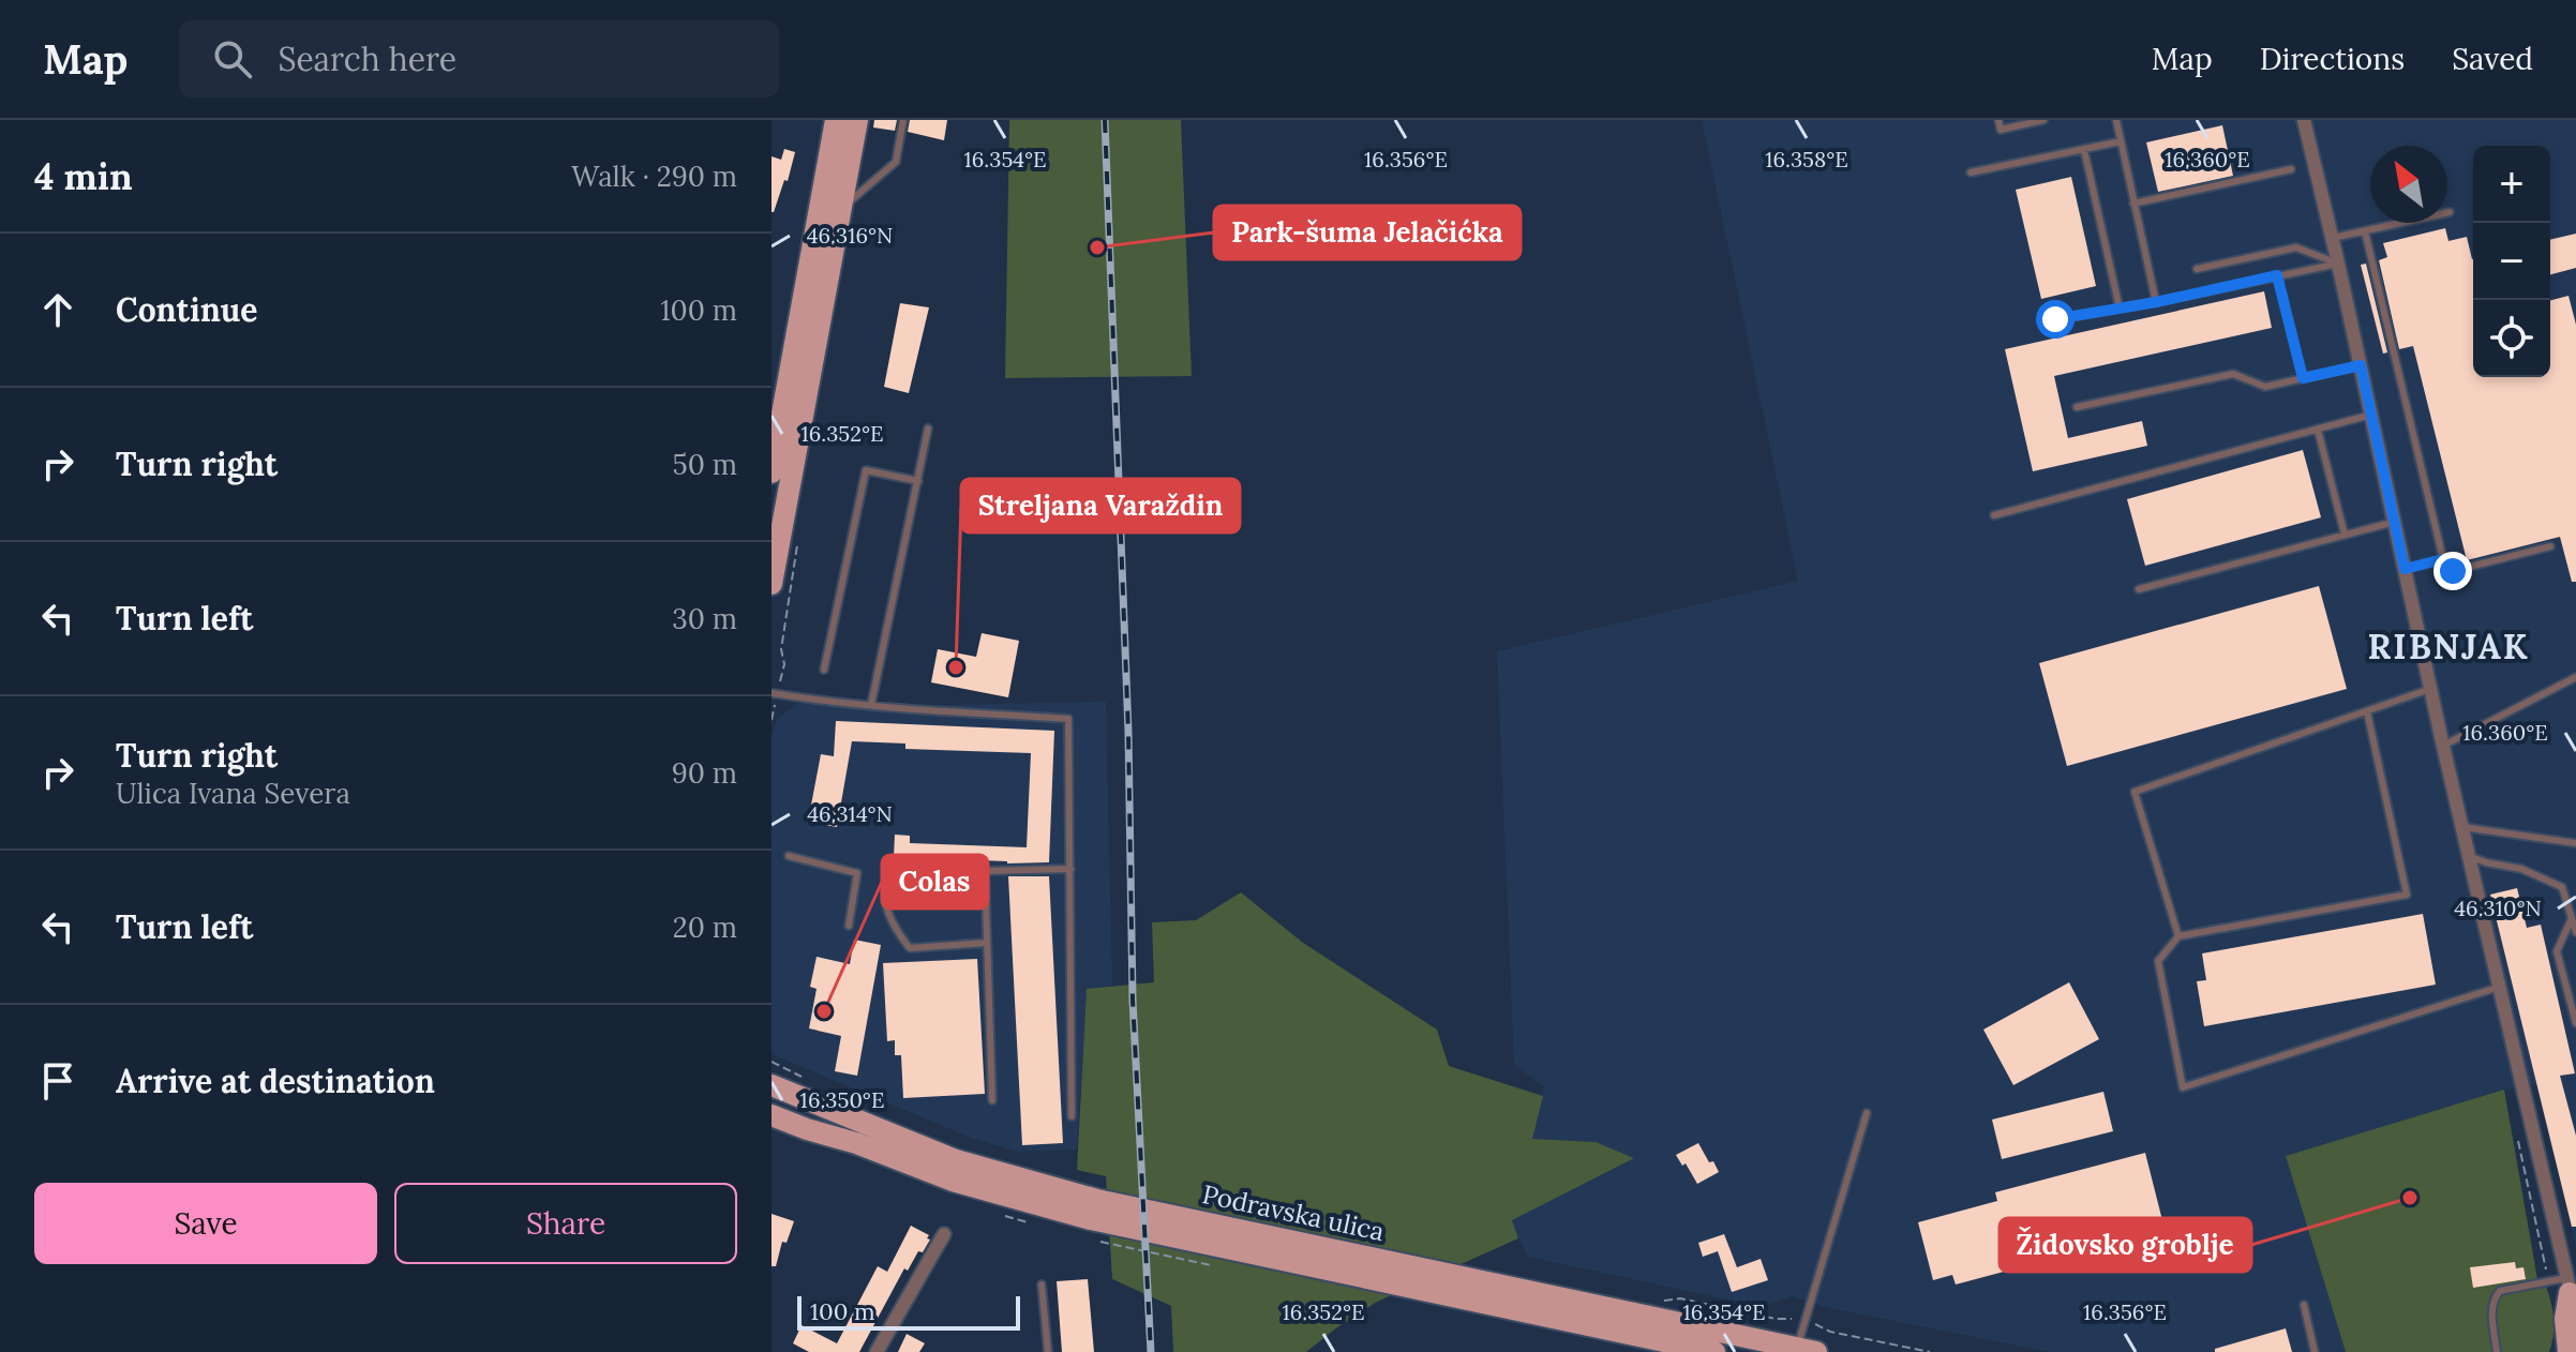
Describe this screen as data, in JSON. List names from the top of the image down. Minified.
{"streets":{"main road":["Podravska ulica"]},"districts":["RIBNJAK"],"places":["Park-šuma Jelačićka","Streljana Varaždin","Colas","Židovsko groblje"],"scale_bar":"100 m","north":"top left","page":{"header":"Map","search":"Search here","nav":["Map","Directions","Saved"],"heading":["4 min","Walk · 290 m"],"map_buttons":["+","−"],"list":[["Continue","100 m"],["Turn right","50 m"],["Turn left","30 m"],["Turn right","Ulica Ivana Severa","90 m"],["Turn left","20 m"],"Arrive at destination"],"buttons":["Save","Share"],"scale":"100 m"},"coordinates":["16.360°E","16.354°E","16.356°E","16.358°E","46.316°N","16.352°E","46.314°N","46.310°N","16.350°E"]}
